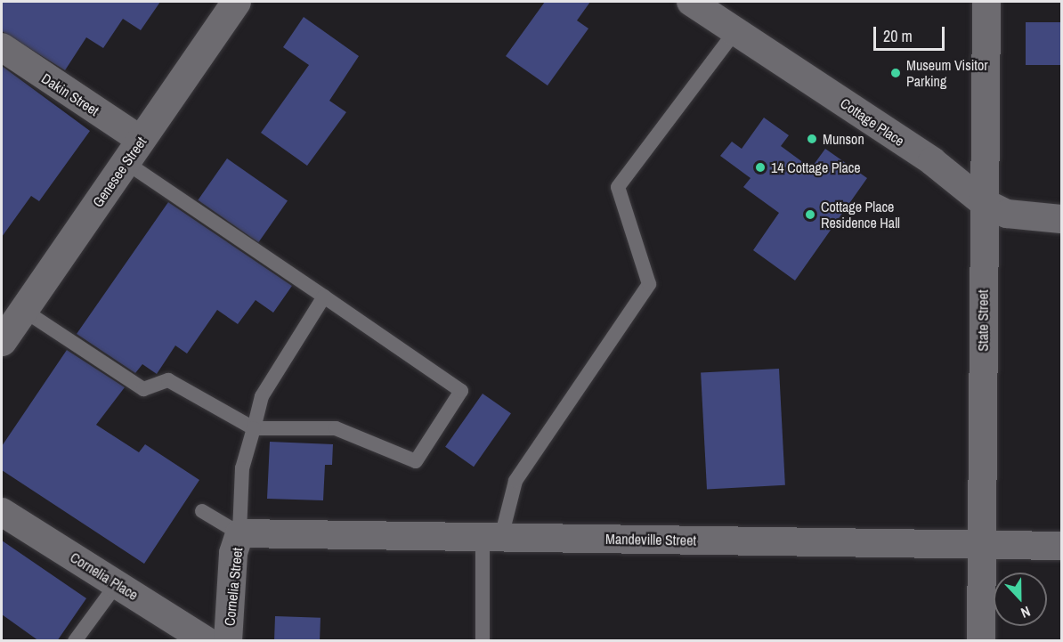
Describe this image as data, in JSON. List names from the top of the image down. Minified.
{"streets":{"main road":["Genesee Street"],"street":["Dakin Street","Cottage Place","State Street","Mandeville Street","Cornelia Place","Cornelia Street"]},"crossings":[["Dakin Street","Genesee Street"],["Cottage Place","State Street"],["State Street","Mandeville Street"],["Mandeville Street","Cornelia Street"]],"places":["Museum Visitor Parking","Munson","14 Cottage Place","Cottage Place Residence Hall"],"scale_bar":"20 m","north":"bottom"}
